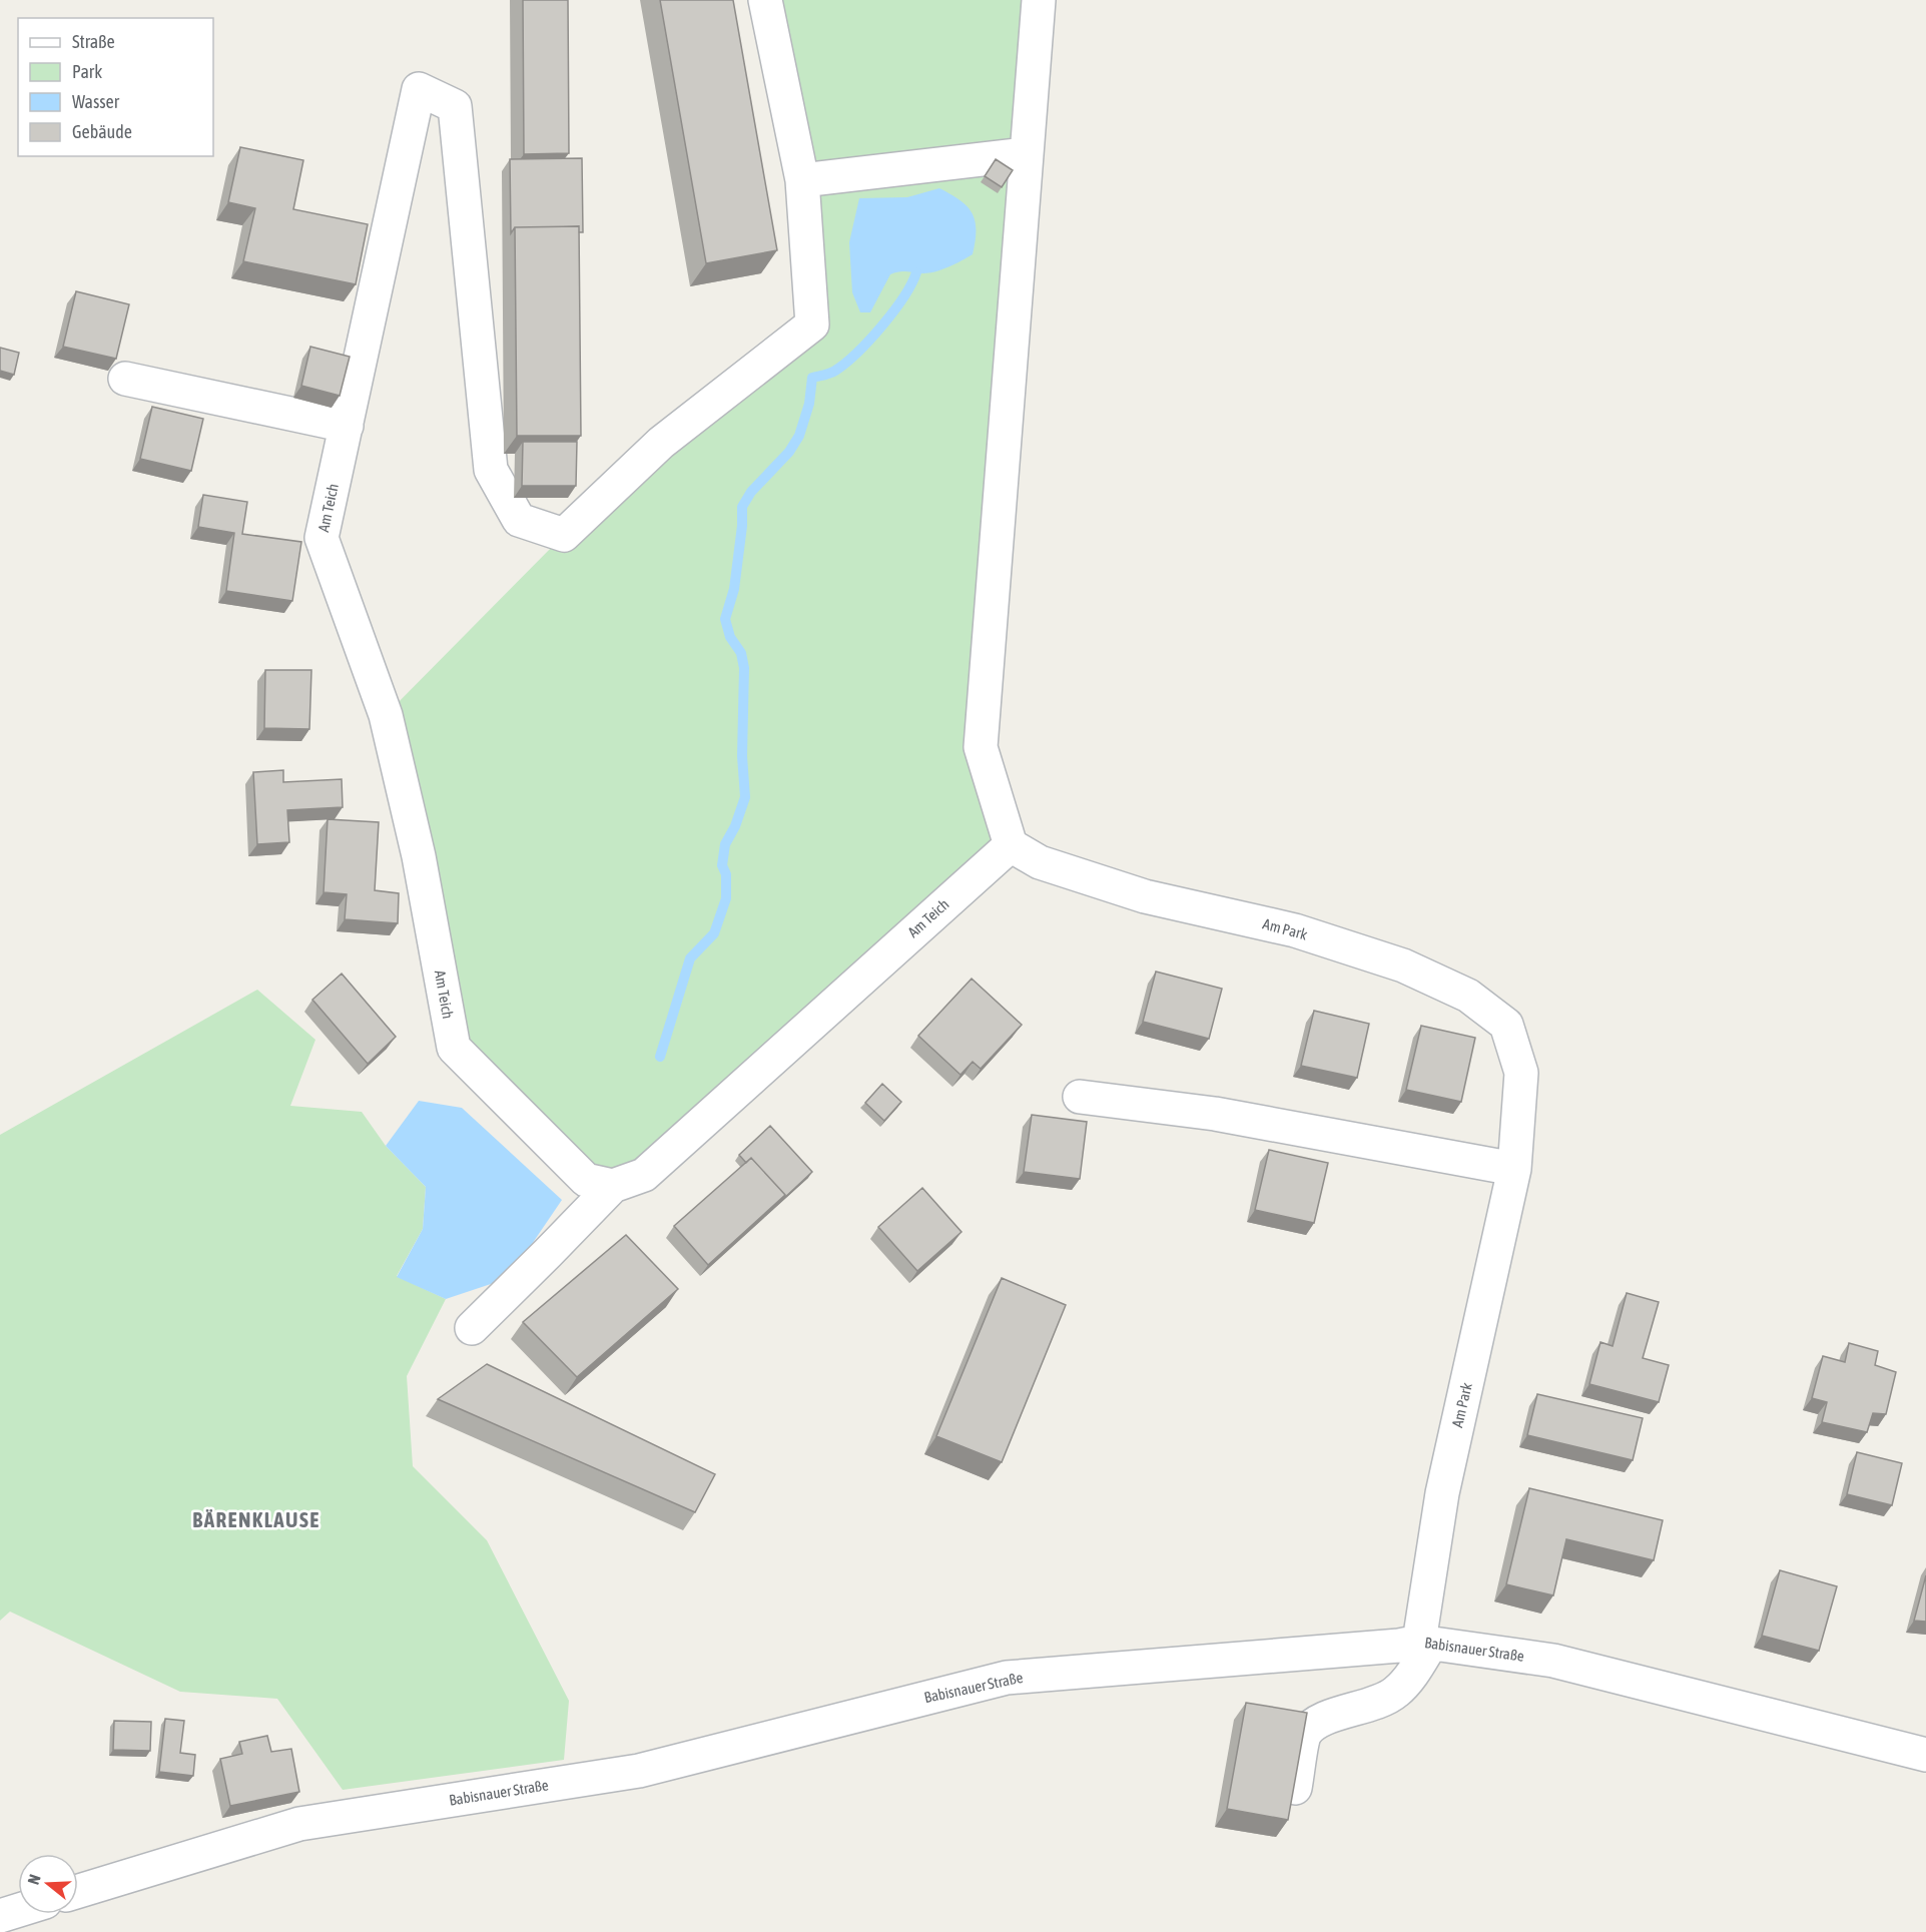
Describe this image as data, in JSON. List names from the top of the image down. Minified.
{"streets":{"street":["Am Teich","Am Park","Babisnauer Straße"]},"crossings":[["Am Teich","Am Park"],["Am Park","Babisnauer Straße"]],"districts":["BÄRENKLAUSE"],"legend":["Straße","Park","Wasser","Gebäude"],"north":"left"}
